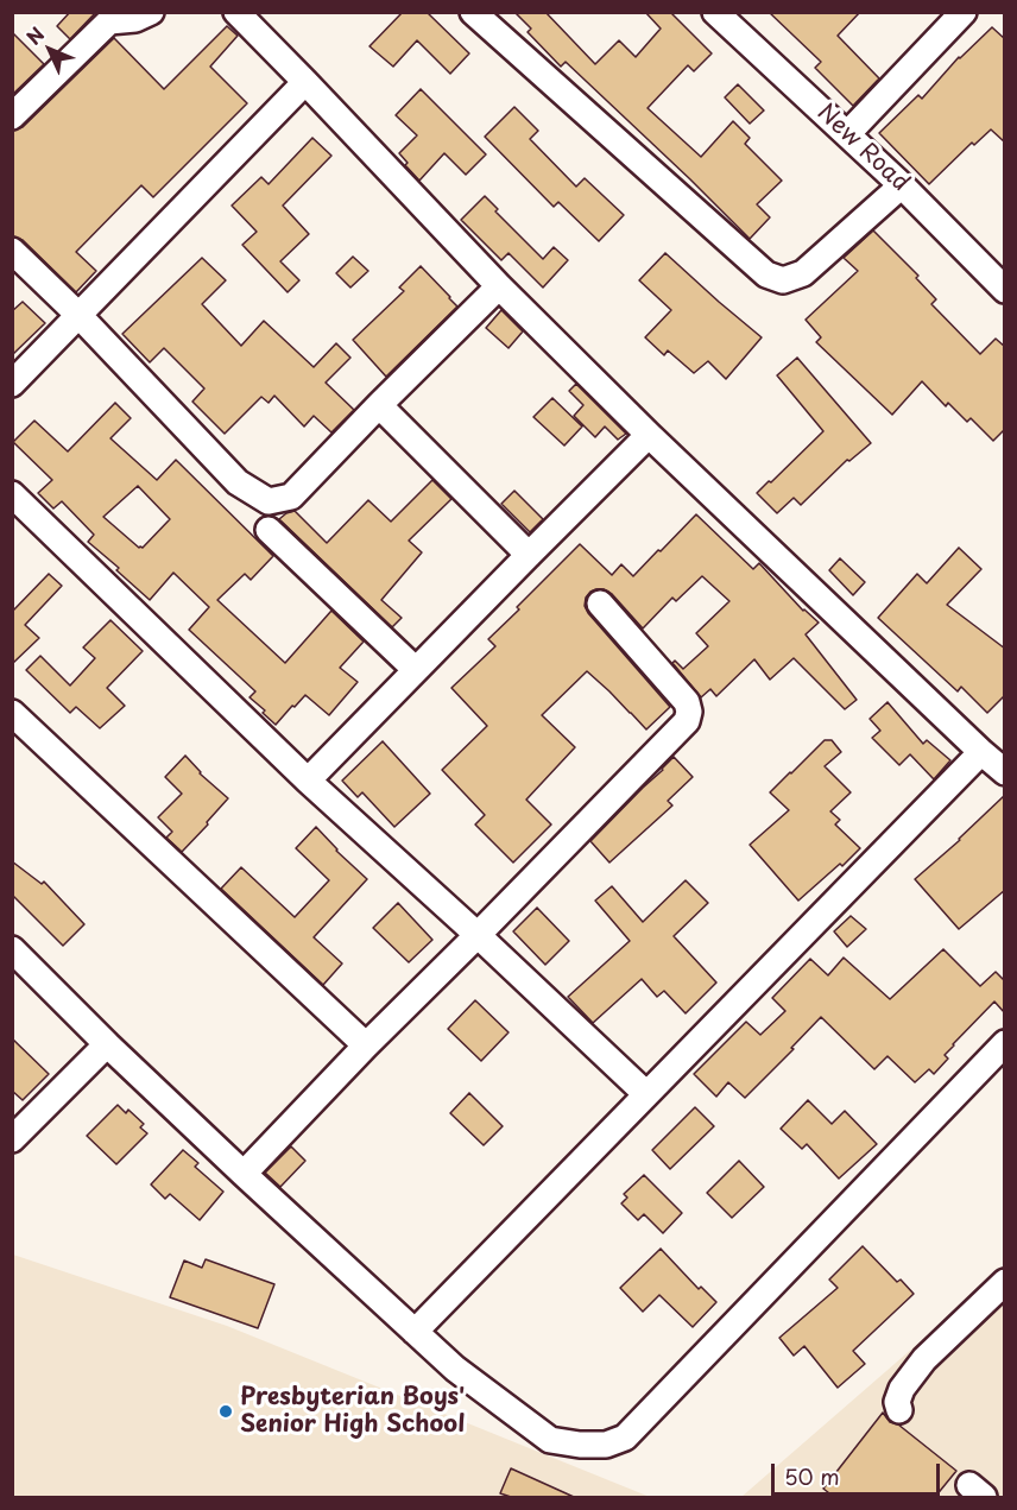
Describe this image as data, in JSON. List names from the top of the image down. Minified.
{"streets":{"street":["New Road"]},"places":["Presbyterian Boys' Senior High School"],"scale_bar":"50 m","north":"top left"}
